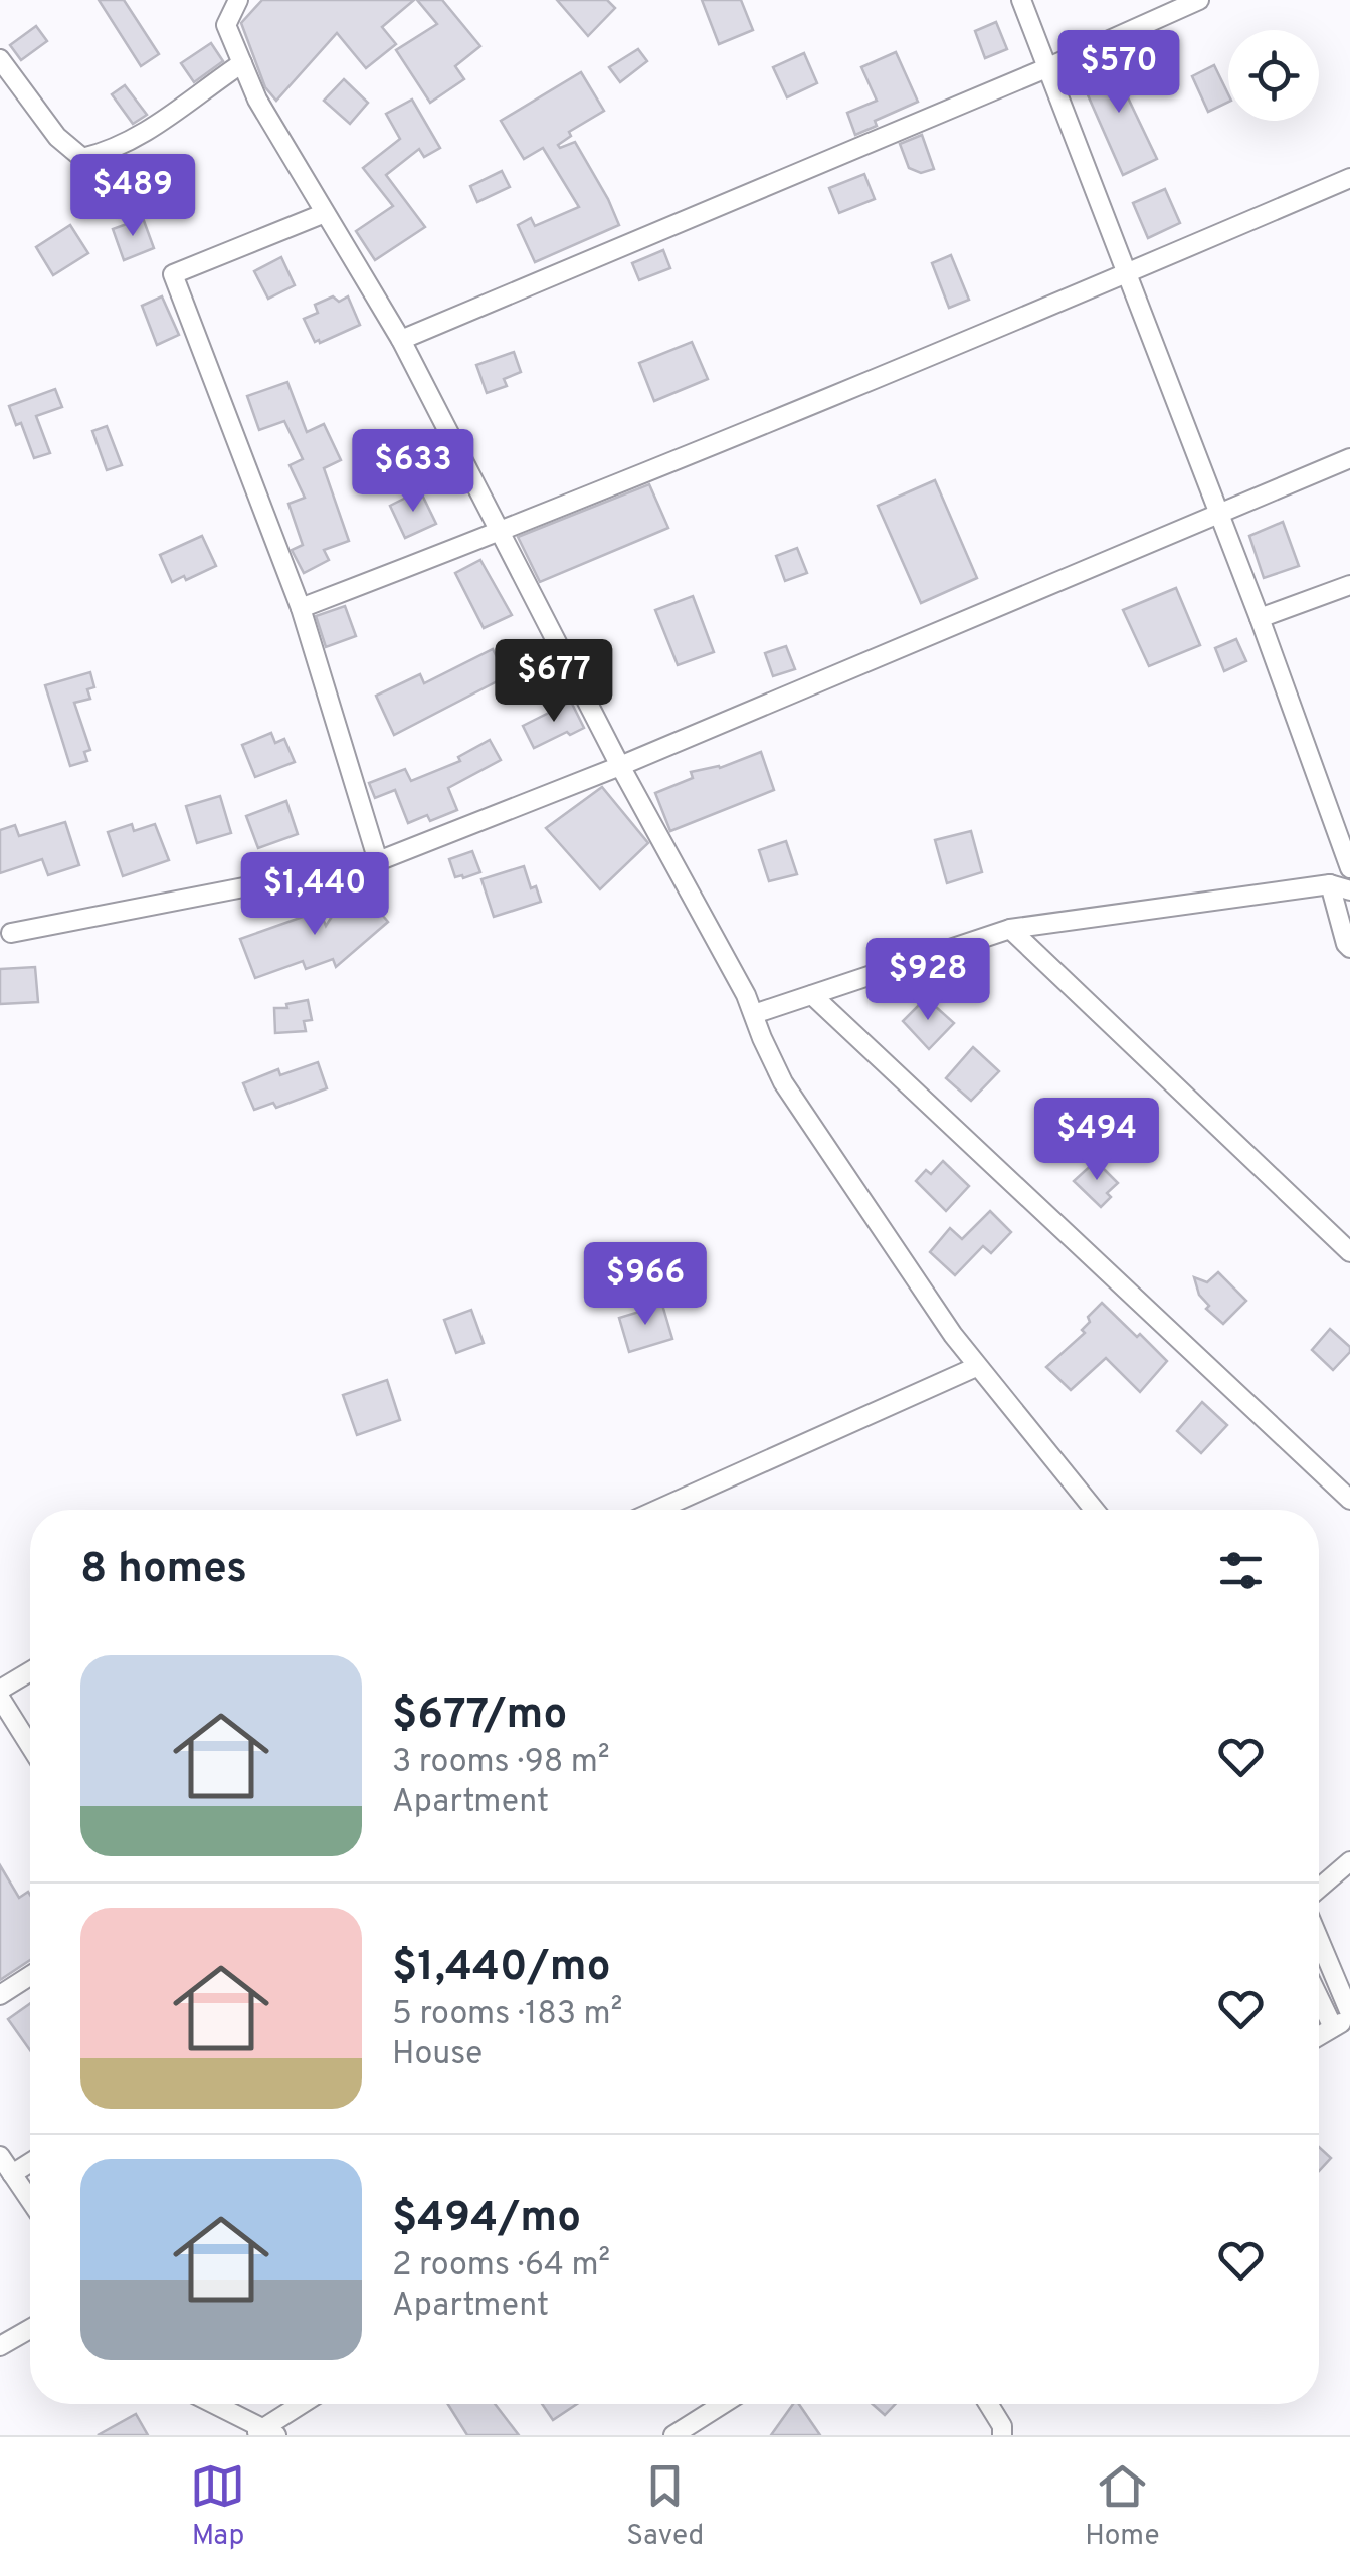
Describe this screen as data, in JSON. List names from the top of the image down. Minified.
{"page":{"price":["$570","$489","$633","$677","$1,440","$928","$494","$966"],"heading":"8 homes","list":[{"name":"$677/mo","note":"3 rooms · 98 m² · Apartment"},{"name":"$1,440/mo","note":"5 rooms · 183 m² · House"},{"name":"$494/mo","note":"2 rooms · 64 m² · Apartment"}],"tabs":["Map","Saved","Home"]}}
